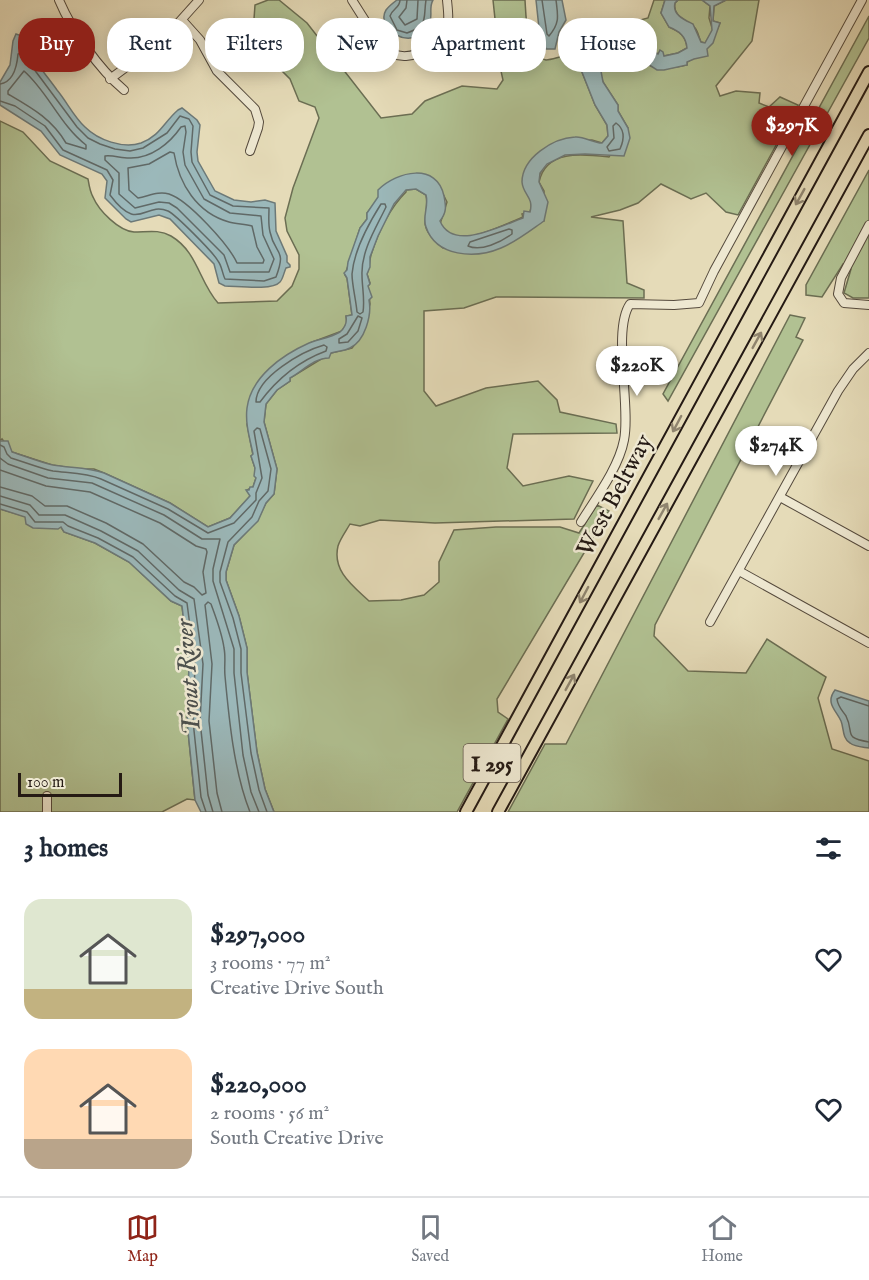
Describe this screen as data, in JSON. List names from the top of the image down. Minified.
{"streets":{"highway":["West Beltway","I 295"]},"water":["Trout River"],"scale_bar":"100 m","page":{"chip":["Buy","Rent","Filters","New","Apartment","House"],"price":["$297K","$220K","$274K"],"scale":"100 m","heading":"3 homes","list":[{"name":"$297,000","note":"3 rooms · 77 m² · Creative Drive South"},{"name":"$220,000","note":"2 rooms · 56 m² · South Creative Drive"}],"tabs":["Map","Saved","Home"]}}
